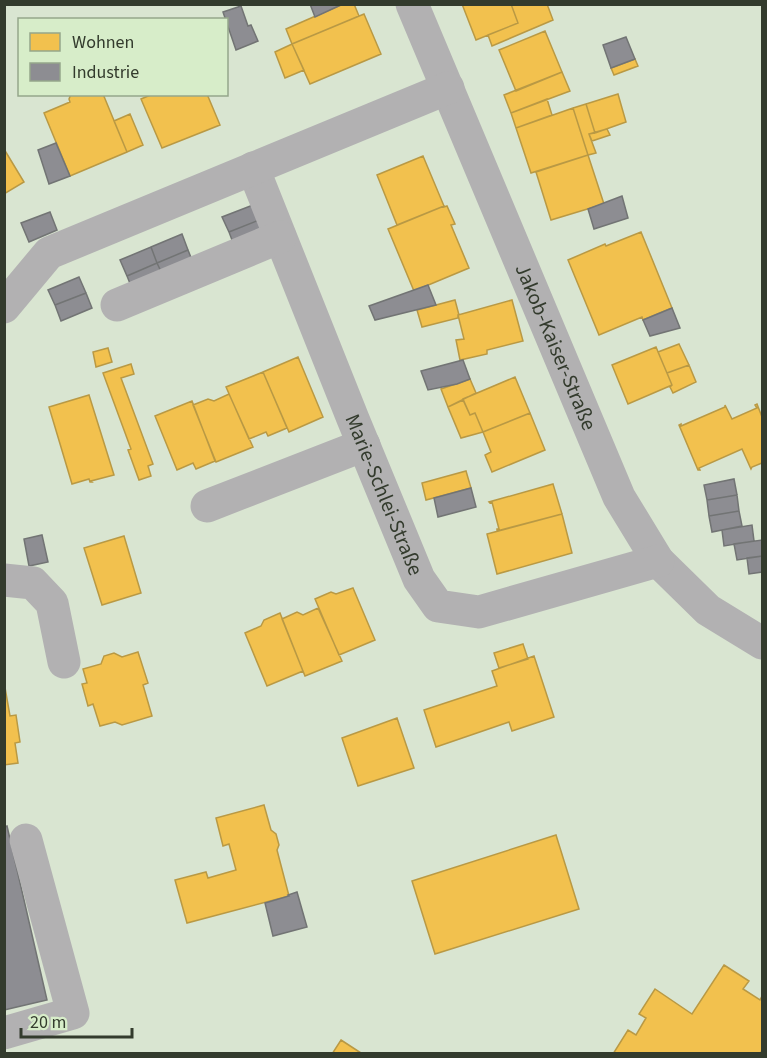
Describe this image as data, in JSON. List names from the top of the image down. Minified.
{"streets":{"street":["Jakob-Kaiser-Straße","Marie-Schlei-Straße"]},"crossings":[["Jakob-Kaiser-Straße","Marie-Schlei-Straße"]],"legend":["Wohnen","Industrie"],"scale_bar":"20 m"}
